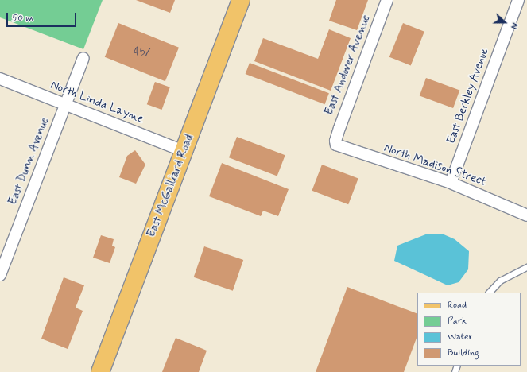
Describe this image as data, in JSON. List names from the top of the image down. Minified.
{"streets":{"main road":["East McGalliard Road"],"street":["East Andover Avenue","East Berkley Avenue","North Linda Layne","East Dunn Avenue","North Madison Street"]},"crossings":[["East Andover Avenue","North Madison Street"],["East Berkley Avenue","North Madison Street"],["North Linda Layne","East Dunn Avenue"],["North Linda Layne","East McGalliard Road"]],"house_numbers":["457"],"legend":["Road","Park","Water","Building"],"scale_bar":"50 m","north":"right"}
